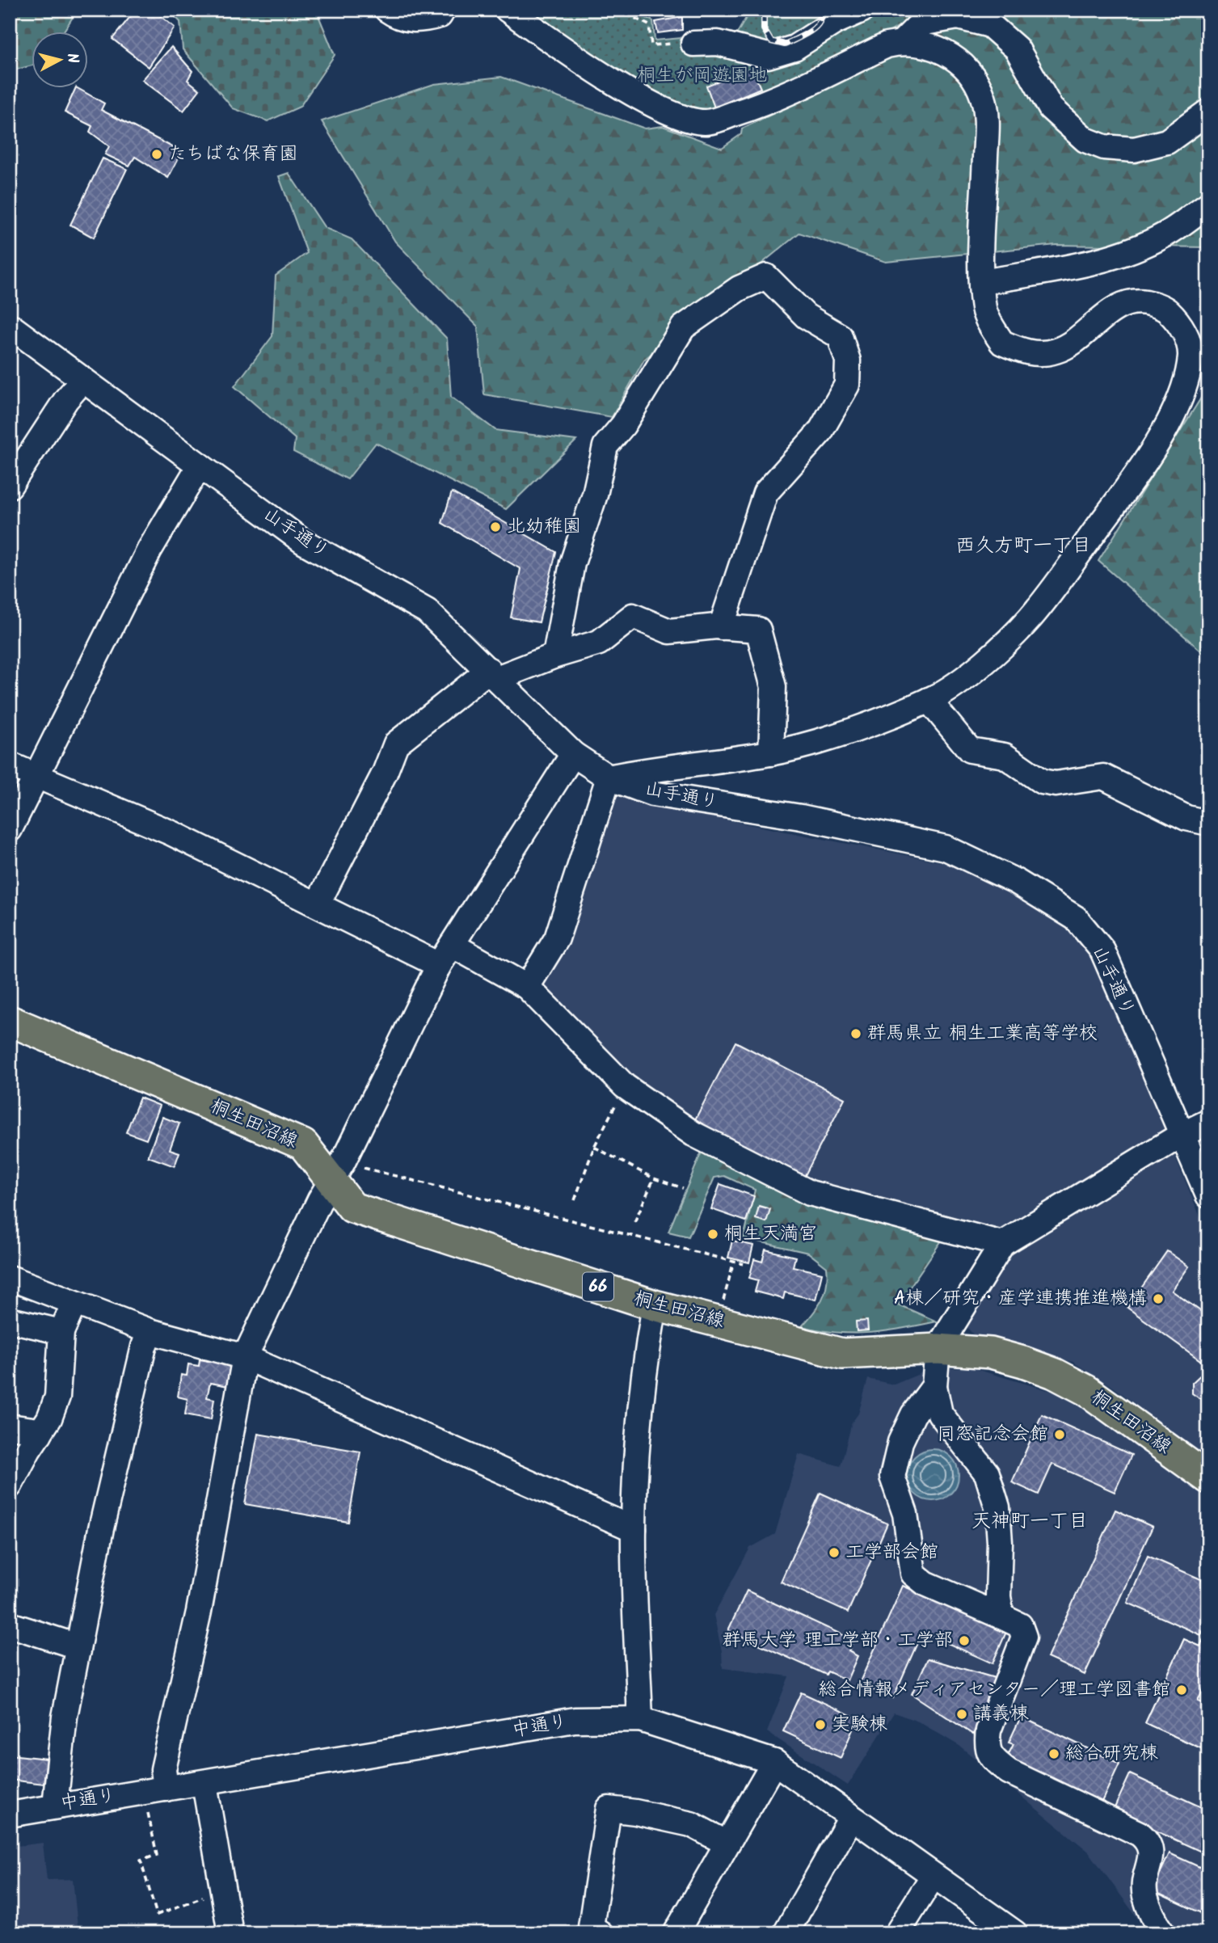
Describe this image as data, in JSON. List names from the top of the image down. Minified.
{"streets":{"main road":["桐生田沼線","66"],"street":["山手通り","中通り"]},"districts":["西久方町一丁目","天神町一丁目"],"parks":["桐生が岡遊園地"],"places":["たちばな保育園","北幼稚園","群馬県立 桐生工業高等学校","桐生天満宮","A棟／研究・産学連携推進機構","同窓記念会館","工学部会館","群馬大学 理工学部・工学部","総合情報メディアセンター／理工学図書館","講義棟","実験棟","総合研究棟"],"north":"right"}
